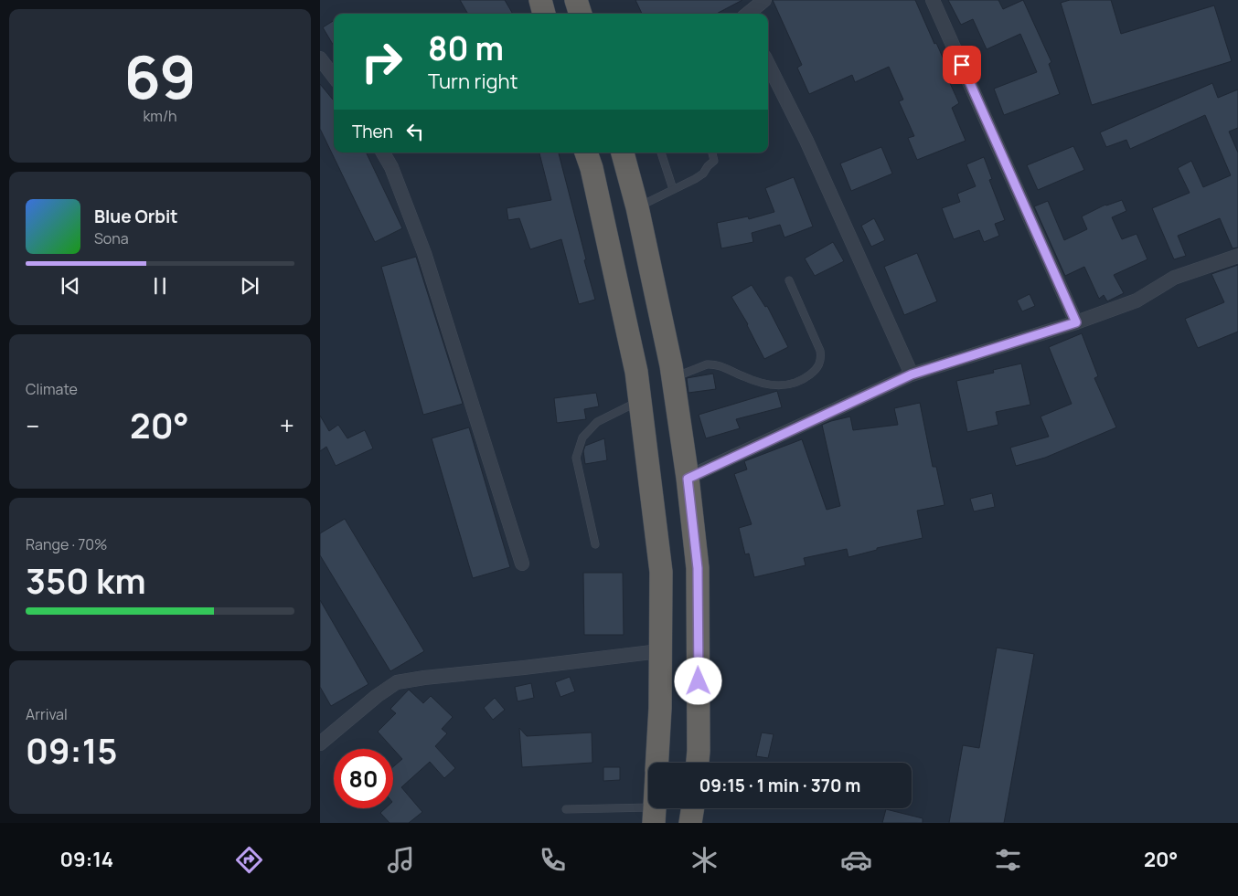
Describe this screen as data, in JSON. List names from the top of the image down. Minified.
{"page":{"tile":[["69","km/h"],"Climate",["Range · 70%","350 km"],["Arrival","09:15"]],"turn":["80 m","Turn right"],"then":"Then","song":["Blue Orbit","Sona"],"heat":["−","20°","+"],"limit":"80","trip":"09:15 · 1 min · 370 m","tabs":["09:14","20°"]}}
